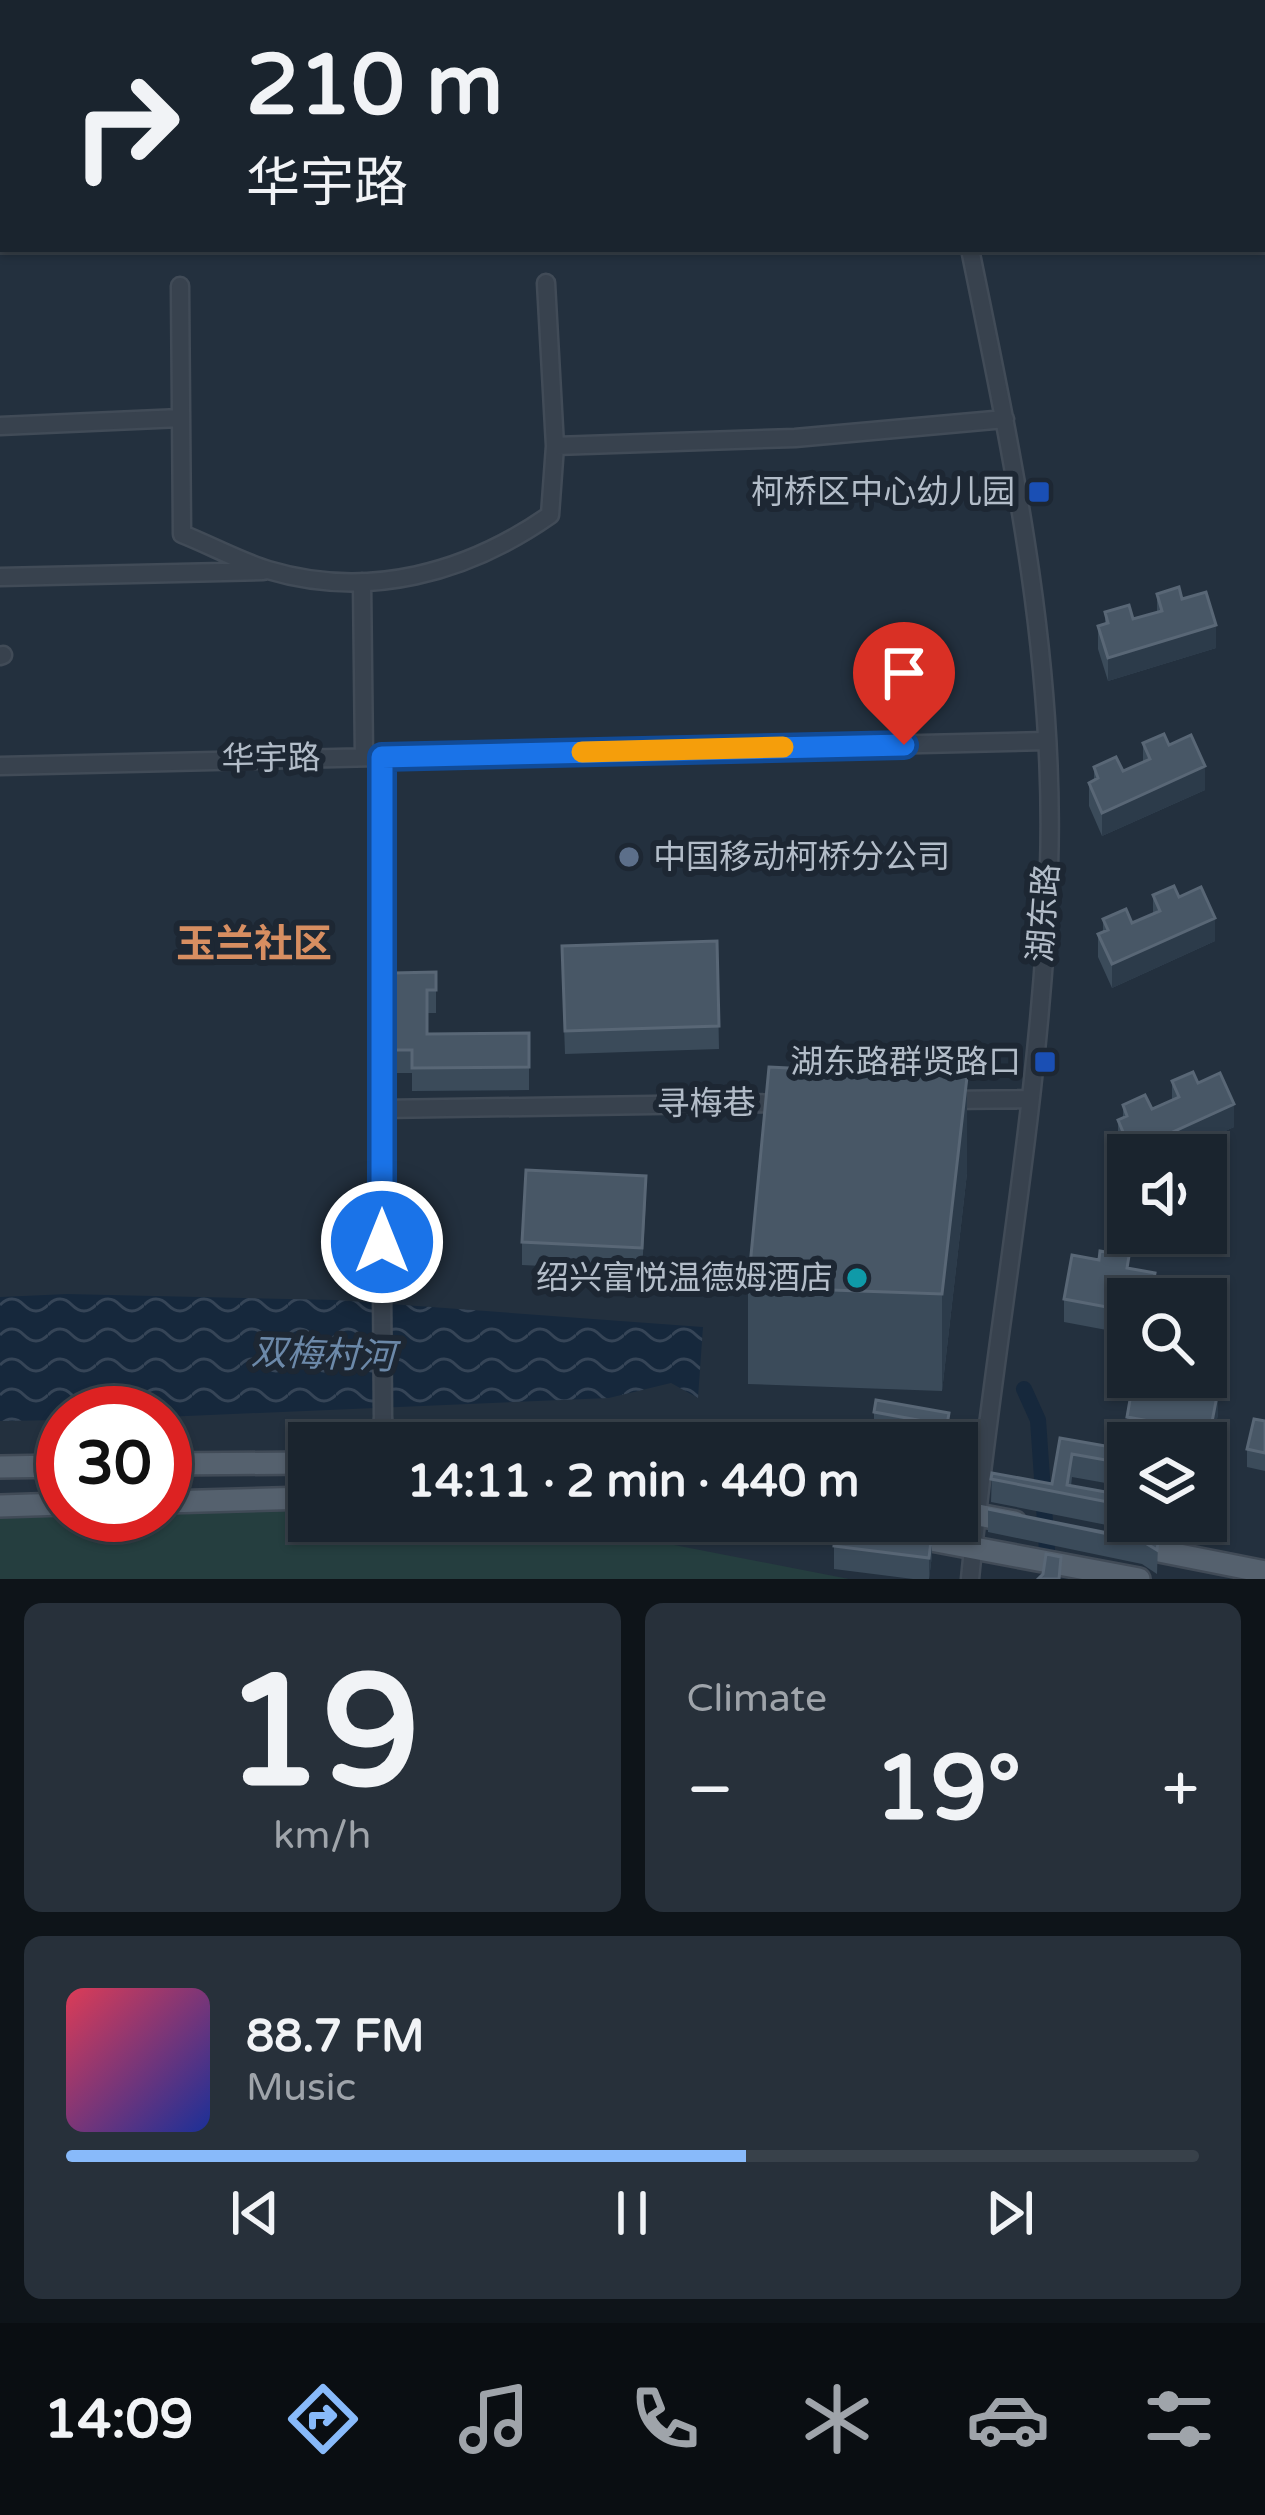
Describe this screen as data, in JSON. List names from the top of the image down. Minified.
{"streets":{"street":["华宇路","湖东路","寻梅巷"]},"crossings":[["华宇路","湖东路"]],"districts":["玉兰社区"],"water":["双梅村河"],"places":{"transit":["柯桥区中心幼儿园","湖东路群贤路口"],"other":["中国移动柯桥分公司","绍兴富悦温德姆酒店"]},"page":{"turn":["210 m","华宇路"],"limit":"30","trip":"14:11 · 2 min · 440 m","tile":[["19","km/h"],"Climate"],"heat":["−","19°","+"],"song":["88.7 FM","Music"],"tabs":"14:09"}}
